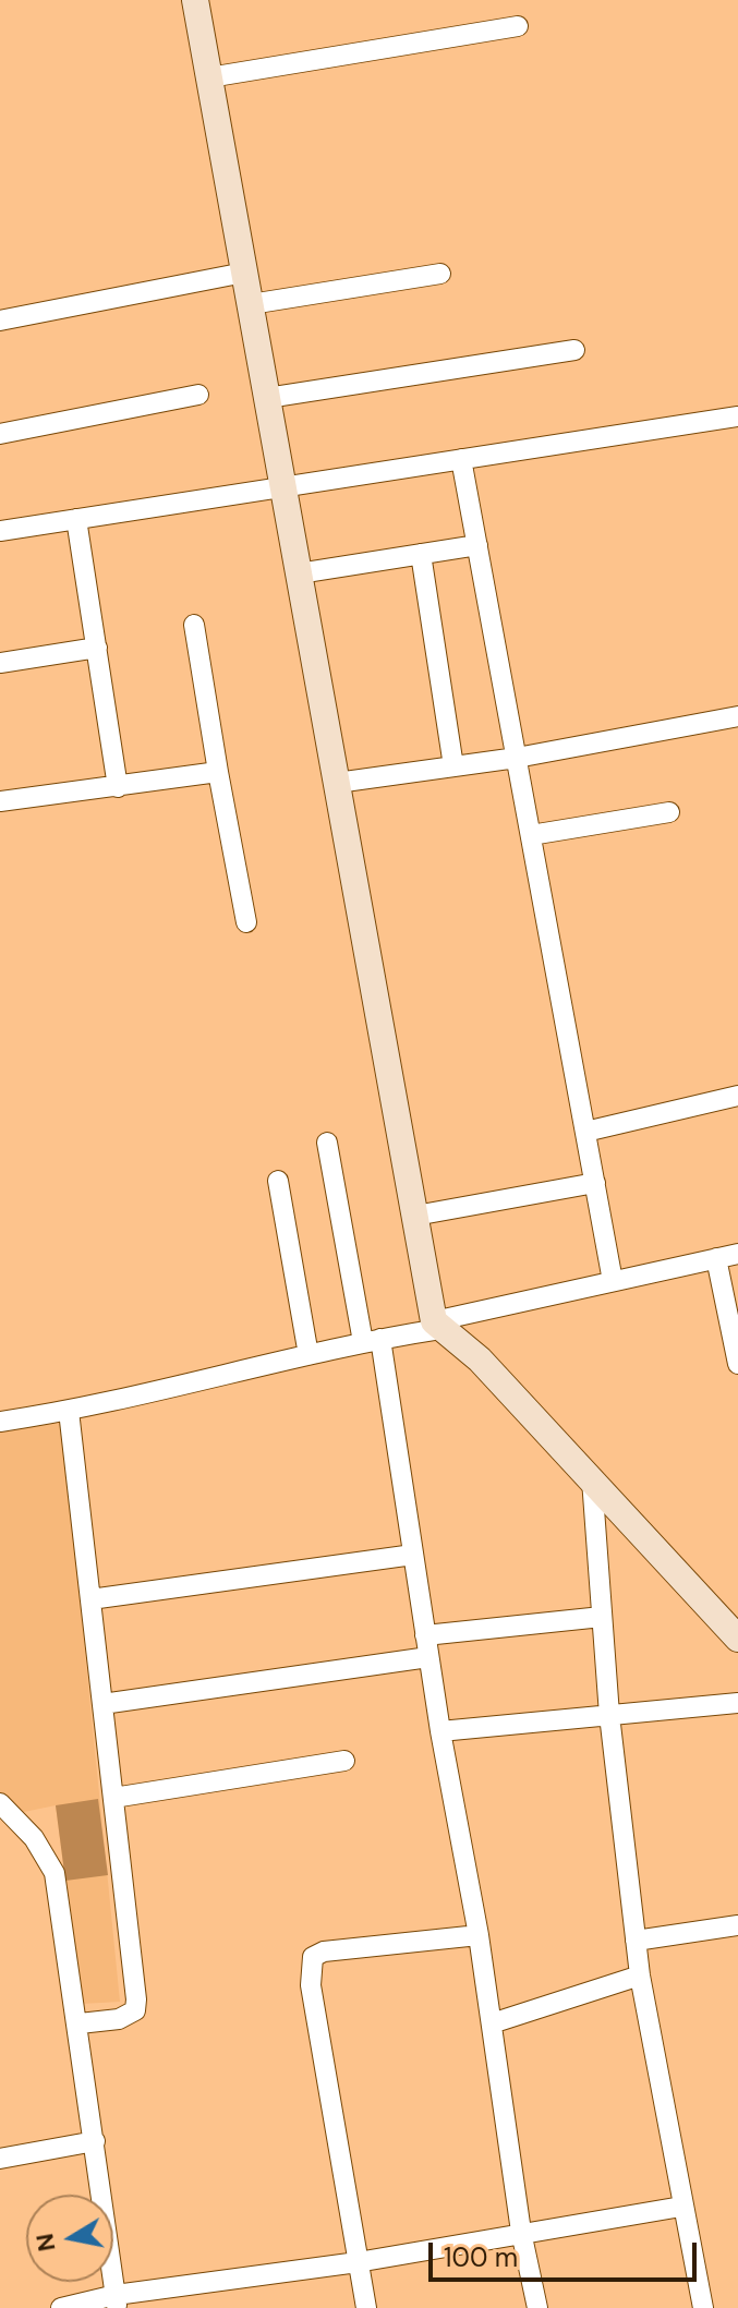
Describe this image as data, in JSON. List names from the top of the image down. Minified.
{"scale_bar":"100 m","north":"left"}
